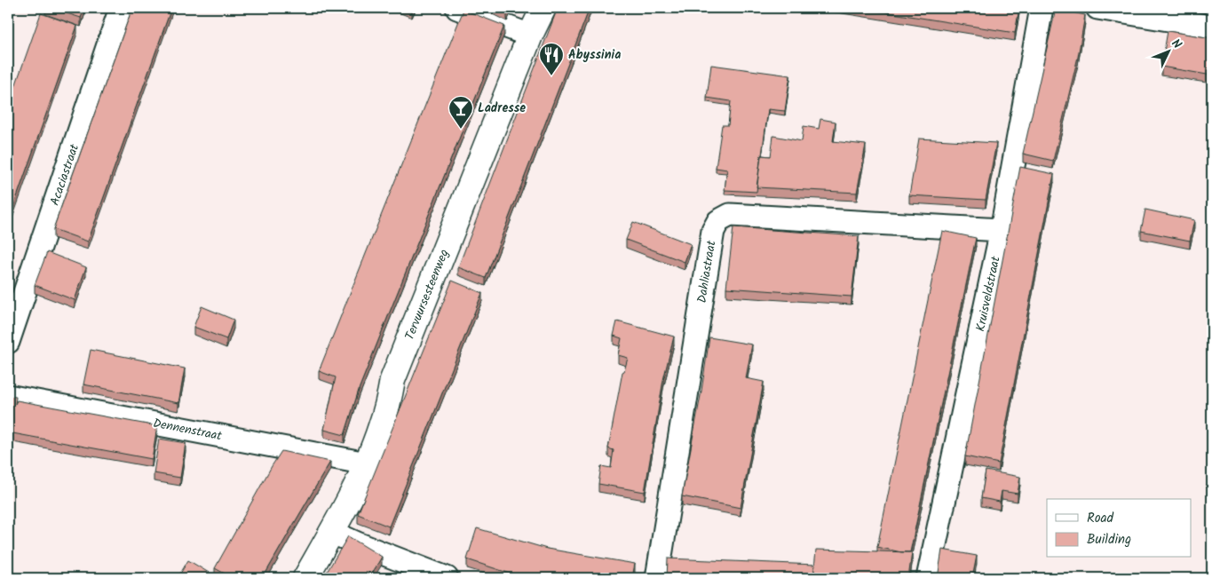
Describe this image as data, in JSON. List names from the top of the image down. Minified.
{"streets":{"street":["Acaciastraat","Dahliastraat","Kruisveldstraat","Tervuursesteenweg","Dennenstraat"]},"crossings":[["Dahliastraat","Kruisveldstraat"],["Tervuursesteenweg","Dennenstraat"]],"places":{"restaurant":["Abyssinia"],"bar":["Ladresse"]},"legend":["Road","Building"],"north":"top right"}
